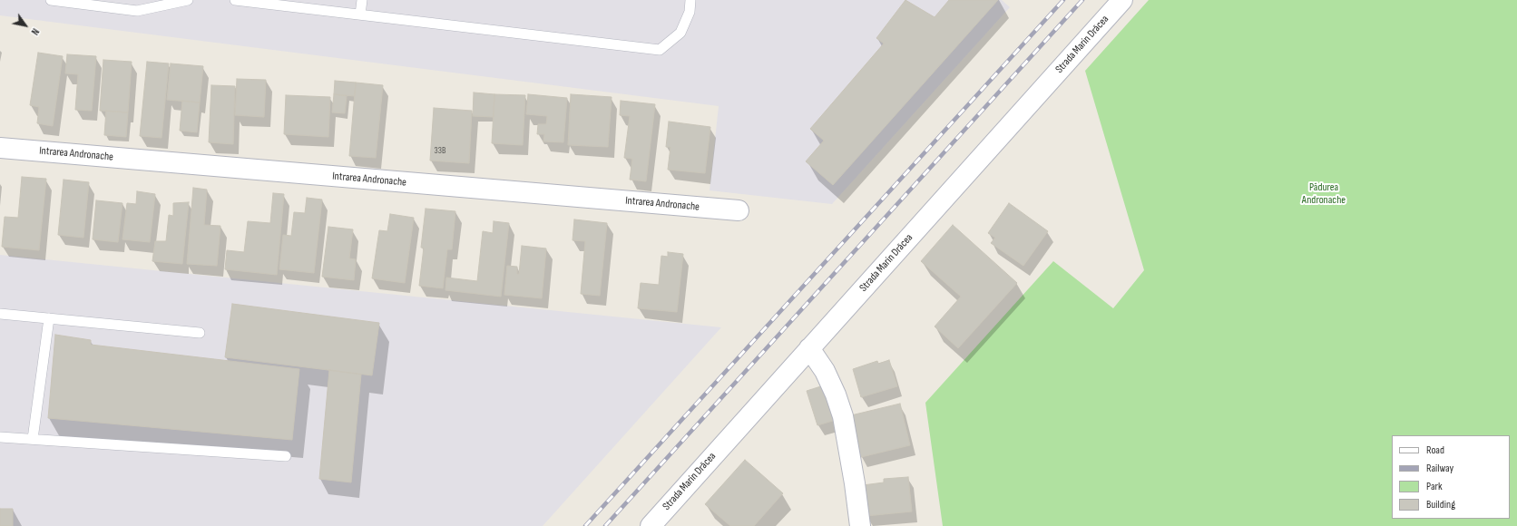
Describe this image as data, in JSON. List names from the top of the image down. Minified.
{"streets":{"street":["Strada Marin Drăcea","Intrarea Andronache"]},"parks":["Pădurea Andronache"],"house_numbers":["33B"],"legend":["Road","Railway","Park","Building"],"north":"bottom right"}
